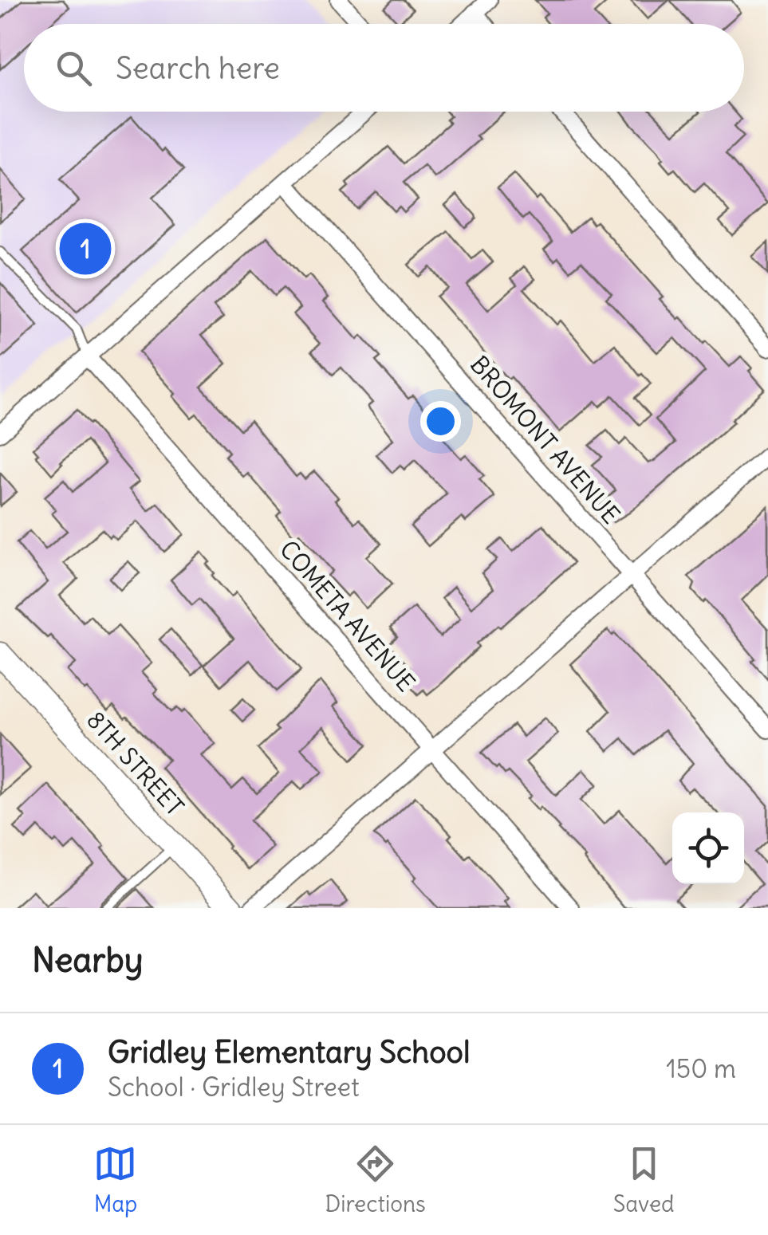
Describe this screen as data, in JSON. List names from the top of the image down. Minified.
{"streets":{"street":["BROMONT AVENUE","COMETA AVENUE","8TH STREET"]},"page":{"search":"Search here","pins":"1","heading":"Nearby","list":[{"mark":"1","name":"Gridley Elementary School","note":"School · Gridley Street","value":"150 m"}],"nav":["Map","Directions","Saved"]}}
